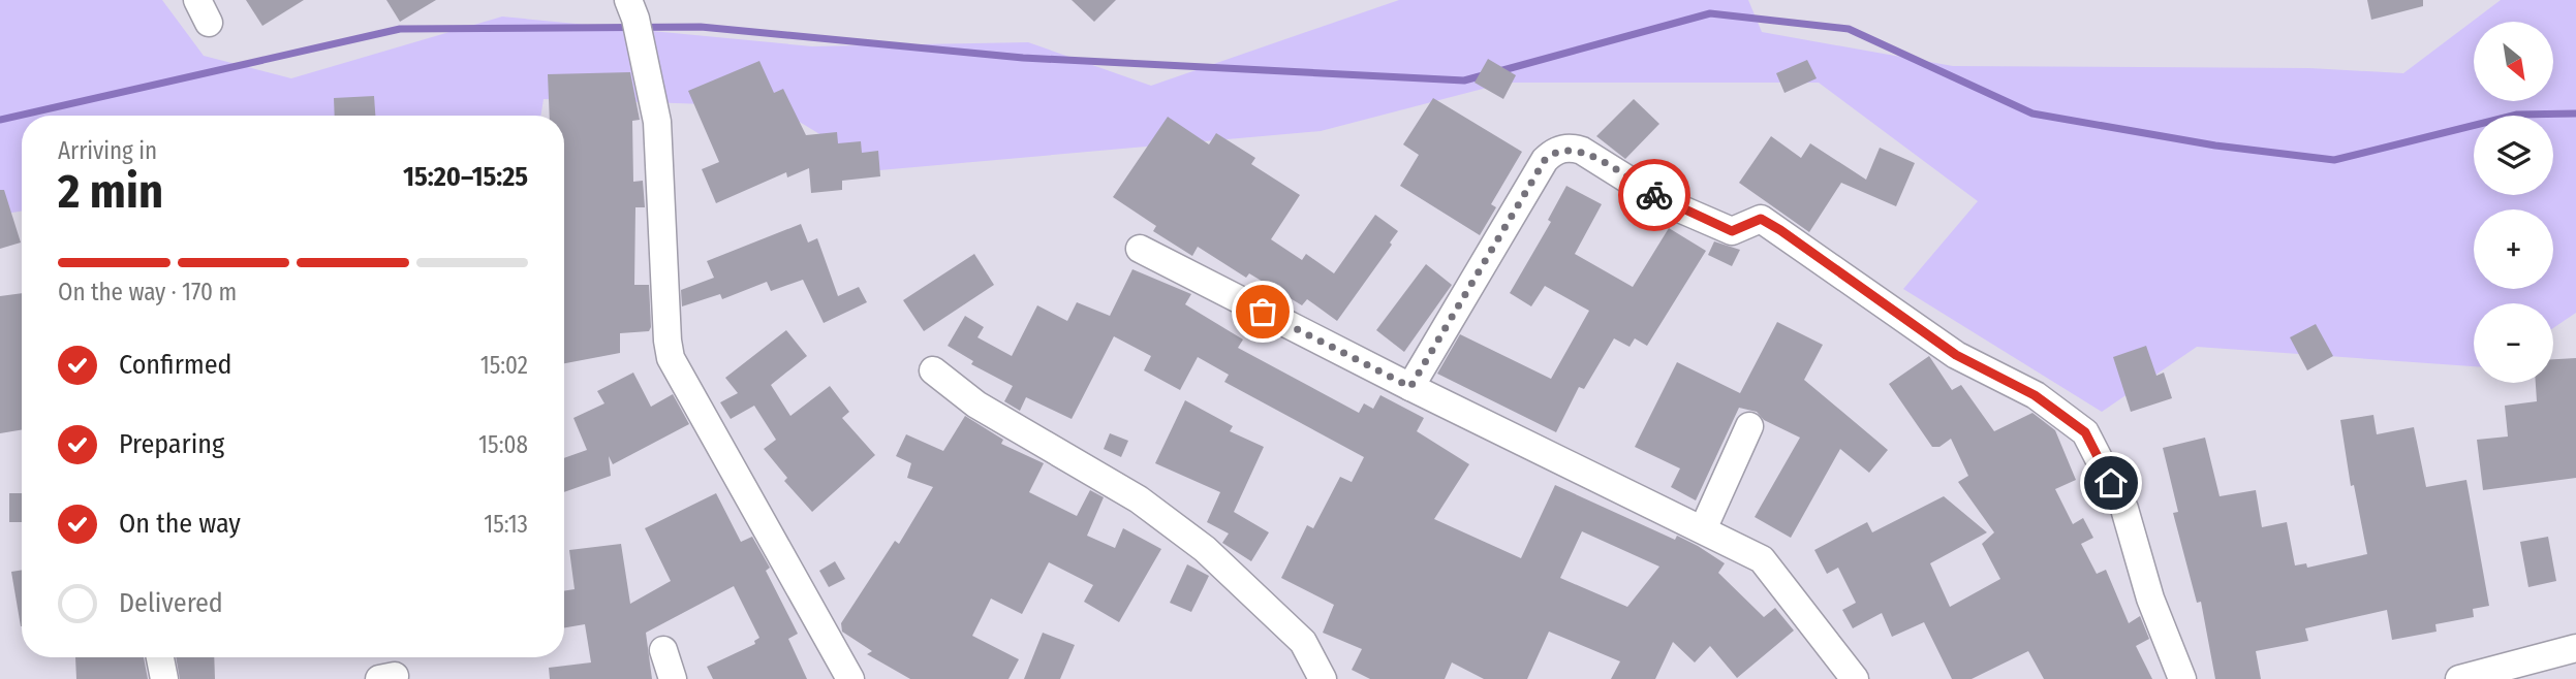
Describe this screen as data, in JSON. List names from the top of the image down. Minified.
{"north":"bottom right","page":{"map_buttons":["+","−"],"heading":["2 min","Arriving in","15:20–15:25"],"bar":"On the way · 170 m","list":[["Confirmed","15:02"],["Preparing","15:08"],["On the way","15:13"],"Delivered"]}}
